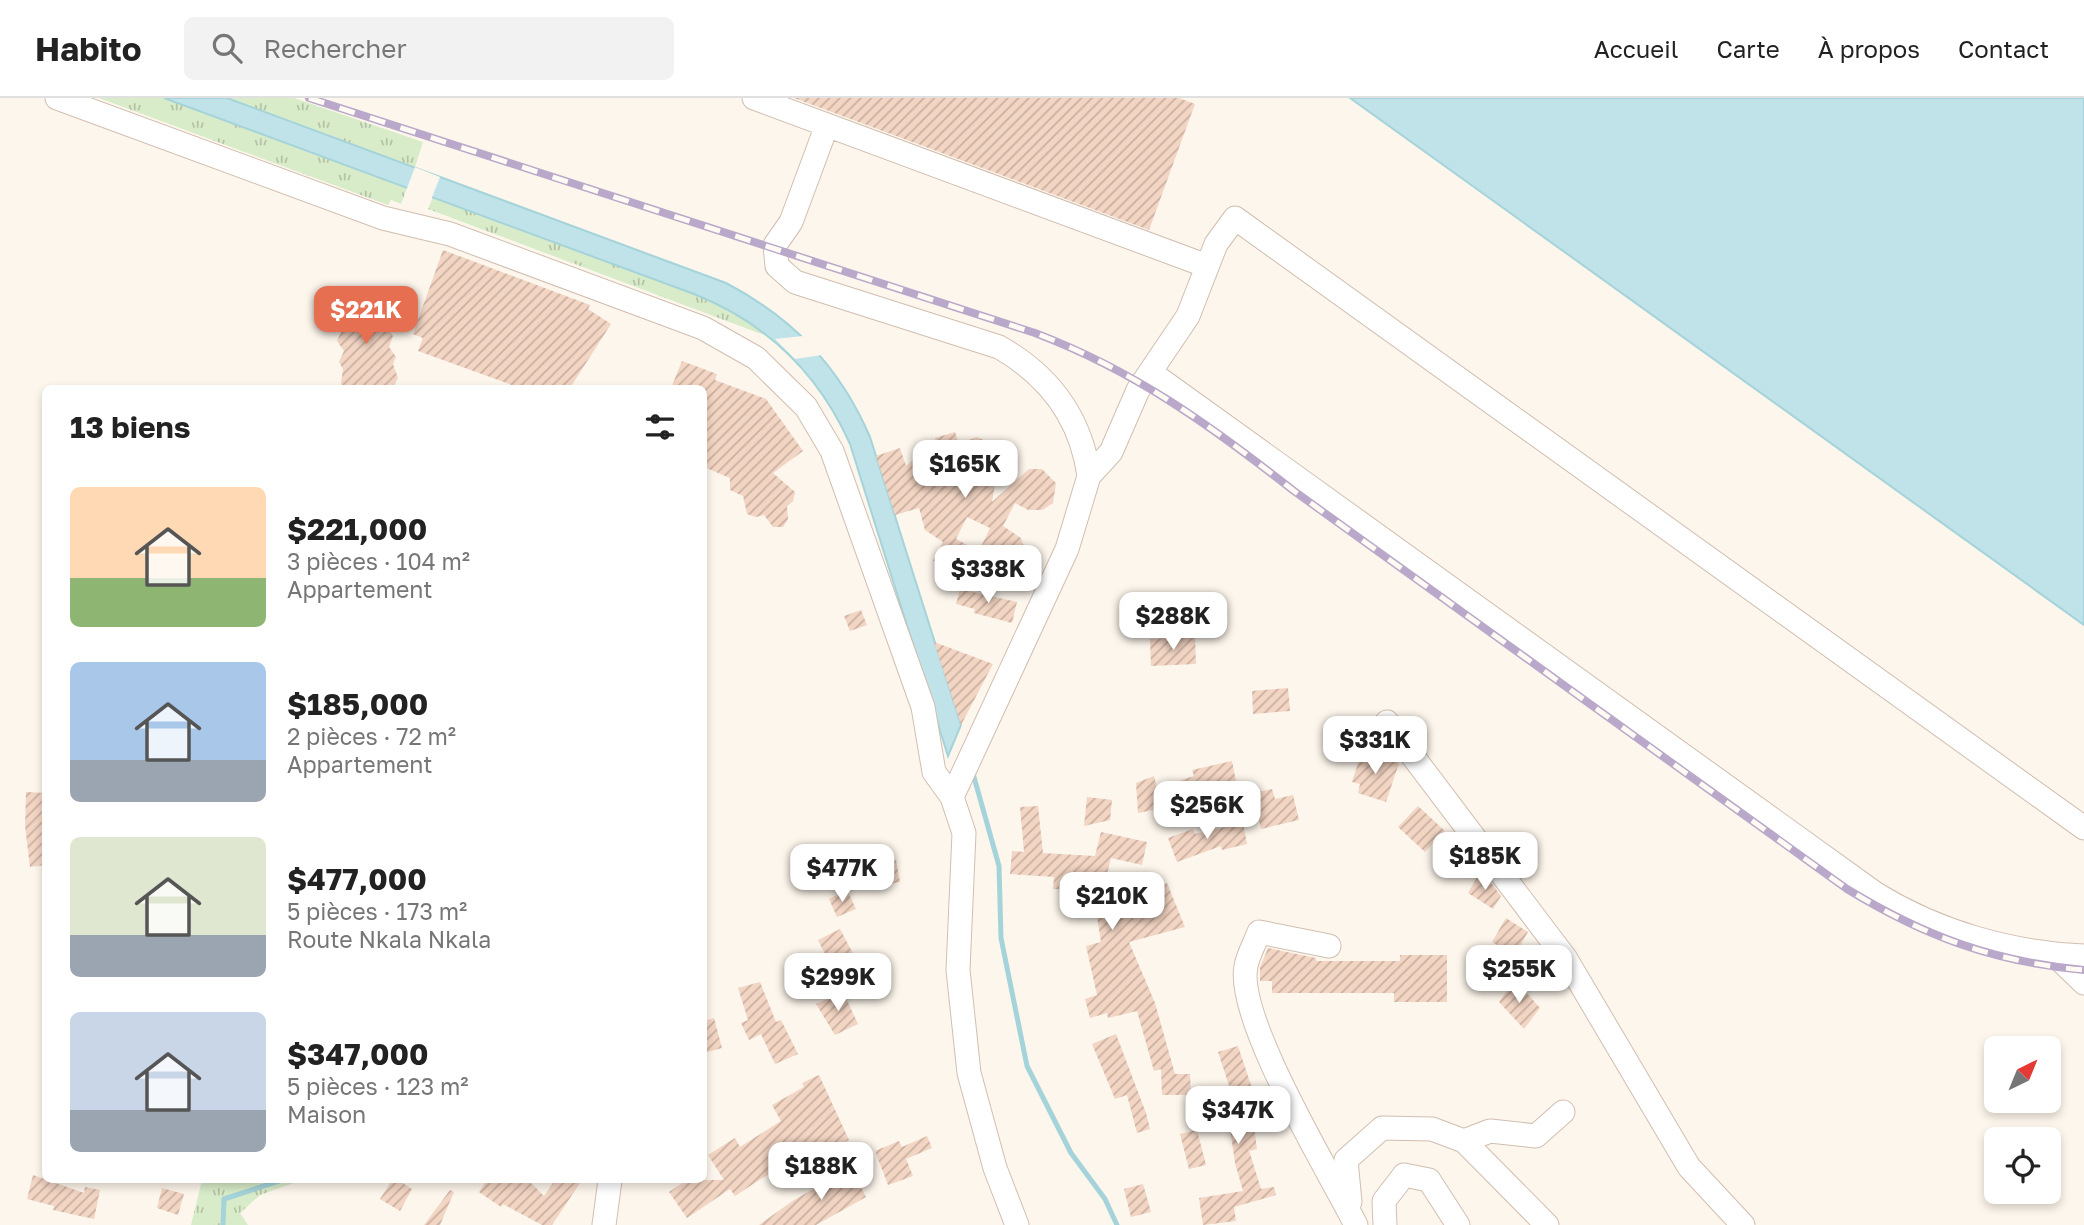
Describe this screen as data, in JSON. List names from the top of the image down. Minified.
{"north":"top right","page":{"header":"Habito","search":"Rechercher","nav":["Accueil","Carte","À propos","Contact"],"price":["$221K","$165K","$338K","$288K","$331K","$256K","$185K","$477K","$210K","$255K","$299K","$347K","$188K"],"heading":"13 biens","list":[{"name":"$221,000","note":"3 pièces · 104 m² · Appartement"},{"name":"$185,000","note":"2 pièces · 72 m² · Appartement"},{"name":"$477,000","note":"5 pièces · 173 m² · Route Nkala Nkala"},{"name":"$347,000","note":"5 pièces · 123 m² · Maison"}]}}
